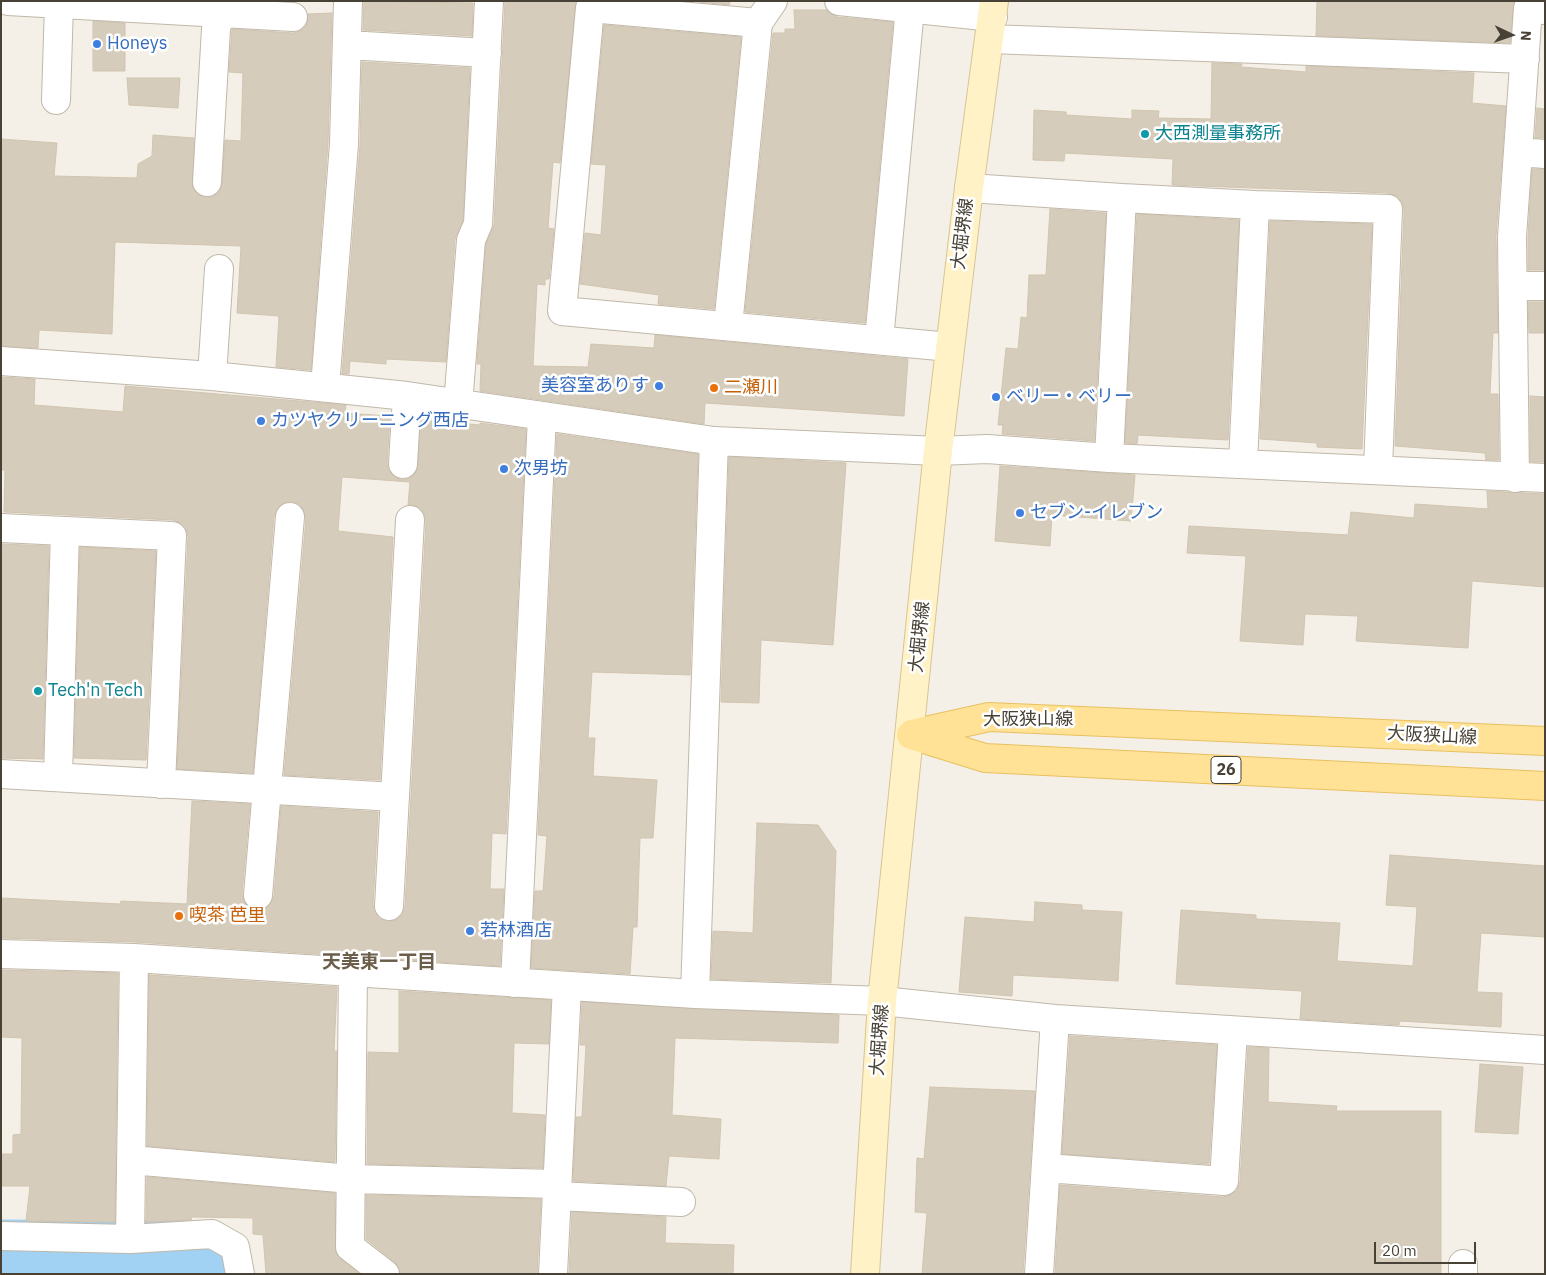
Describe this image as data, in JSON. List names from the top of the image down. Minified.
{"streets":{"main road":["大堀堺線","大阪狭山線","26"]},"crossings":[["大堀堺線","大阪狭山線"]],"districts":["天美東一丁目"],"places":["Honeys","大西測量事務所","美容室ありす","二瀬川","ベリー・ベリー","カツヤクリーニング西店","次男坊","セブン-イレブン","Tech'n Tech","喫茶 芭里","若林酒店"],"scale_bar":"20 m","north":"right"}
